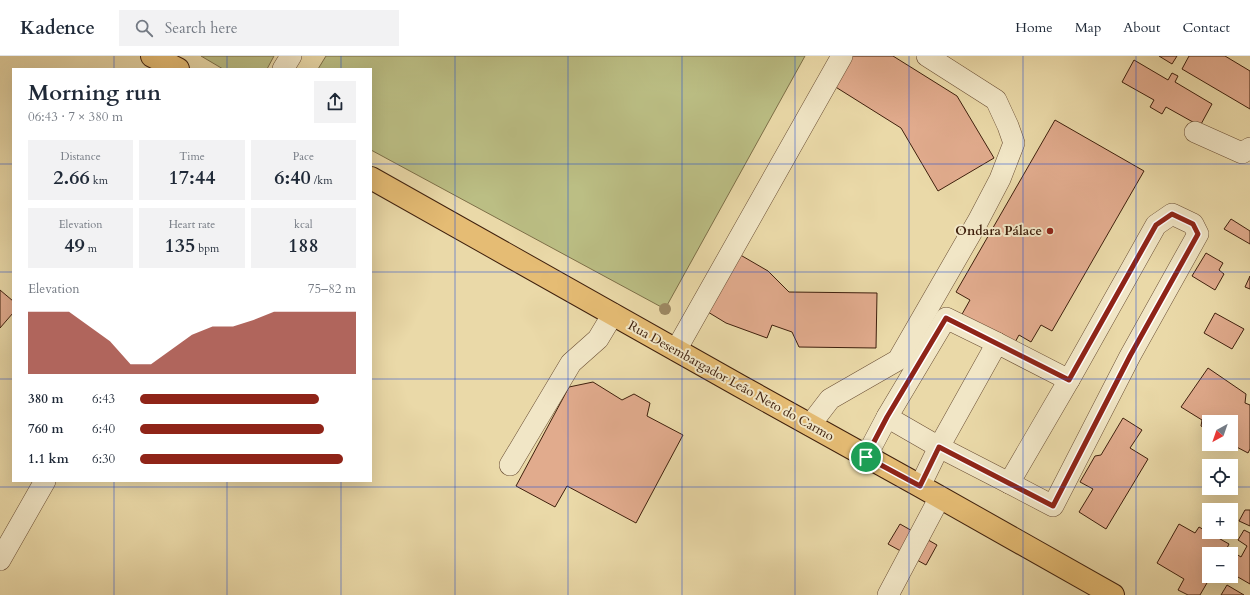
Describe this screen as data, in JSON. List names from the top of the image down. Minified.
{"streets":{"main road":["Rua Desembargador Leão Neto do Carmo"]},"places":["Ondara Pálace"],"north":"bottom left","page":{"header":"Kadence","search":"Search here","nav":["Home","Map","About","Contact"],"heading":["Morning run","06:43 · 7 × 380 m"],"stats":[["Distance","2.66 km"],["Time","17:44"],["Pace","6:40 /km"],["Elevation","49 m"],["Heart rate","135 bpm"],["kcal","188"]],"chart":["Elevation","75–82 m"],"list":[{"name":"380 m","note":"6:43"},{"name":"760 m","note":"6:40"},{"name":"1.1 km","note":"6:30"}],"map_buttons":["+","−"]}}
